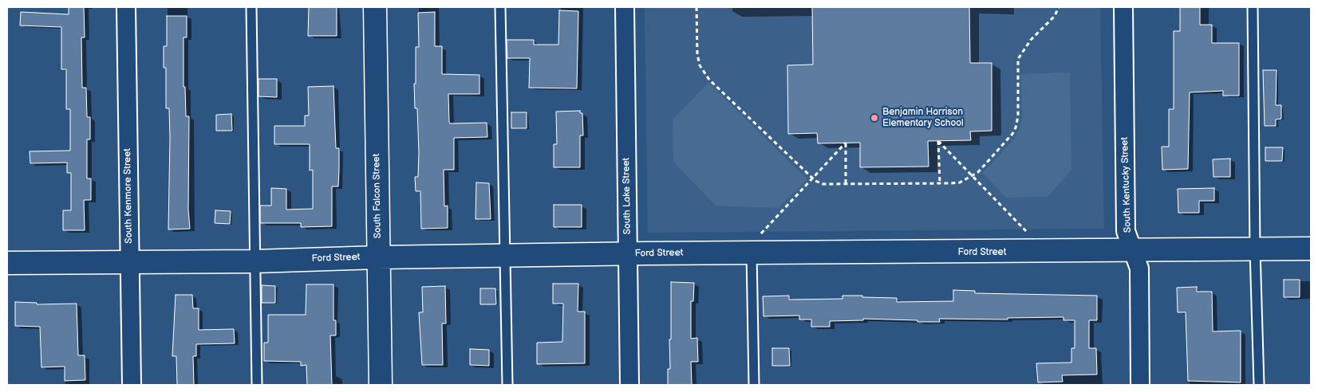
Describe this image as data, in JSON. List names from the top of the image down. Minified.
{"streets":{"street":["South Kentucky Street","South Kenmore Street","South Falcon Street","South Lake Street","Ford Street"]},"crossings":[["South Kentucky Street","Ford Street"],["South Kenmore Street","Ford Street"],["South Falcon Street","Ford Street"],["South Lake Street","Ford Street"]],"places":["Benjamin Harrison Elementary School"]}
